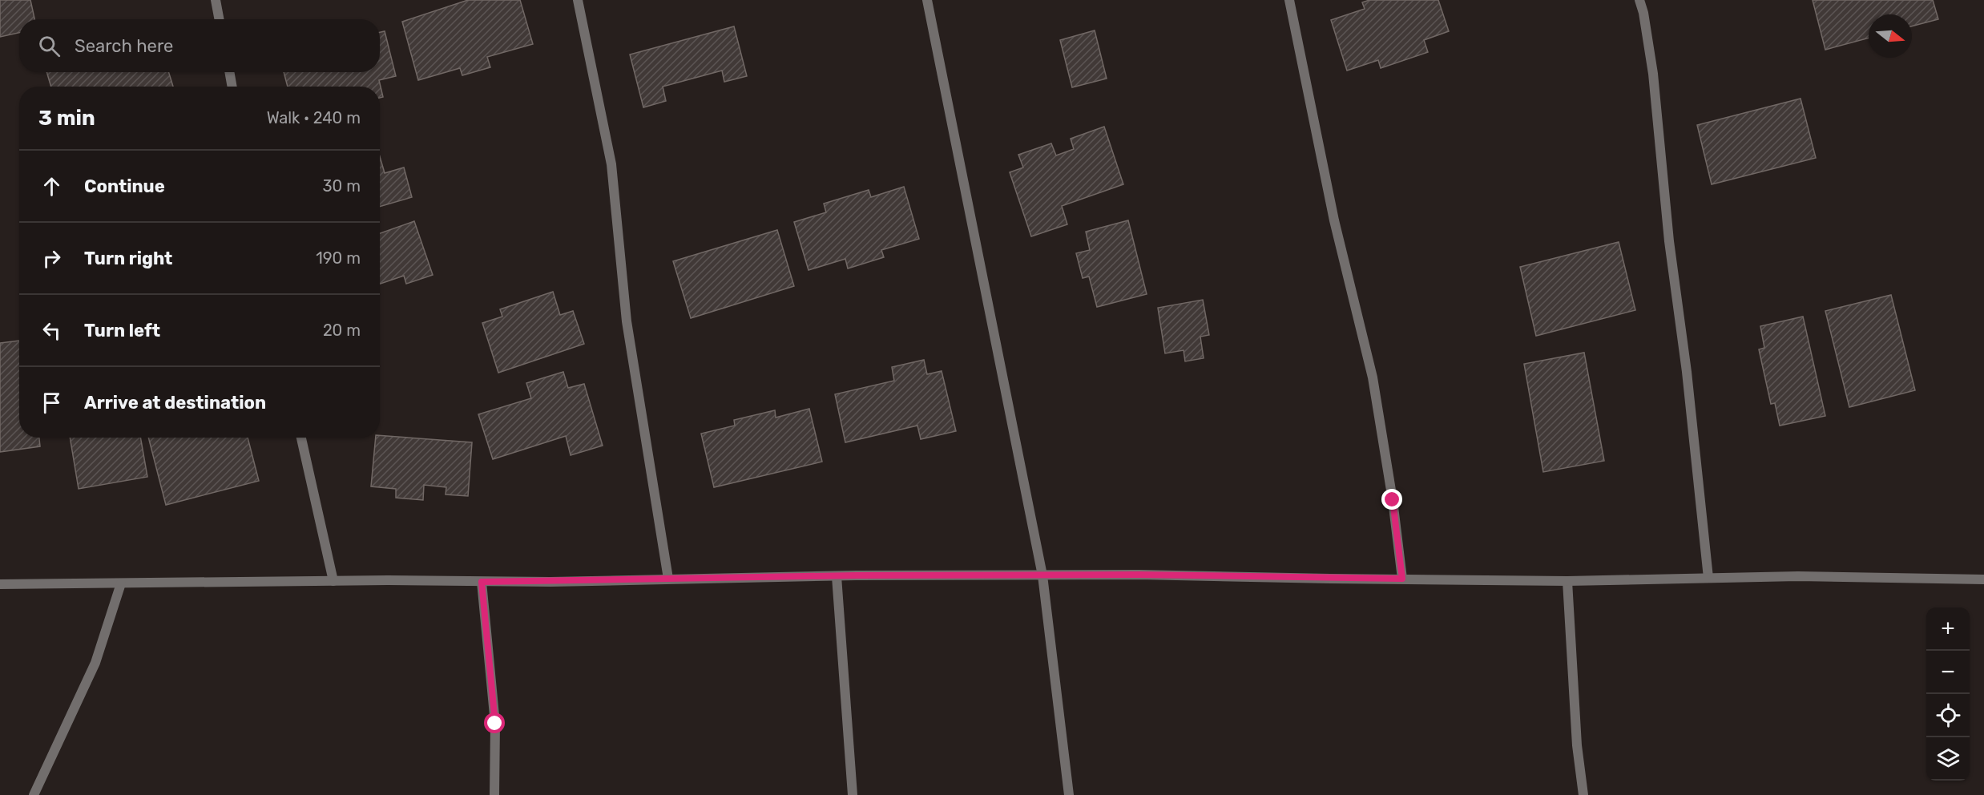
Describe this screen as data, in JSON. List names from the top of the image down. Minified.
{"north":"right","page":{"search":"Search here","heading":["3 min","Walk · 240 m"],"list":[["Continue","30 m"],["Turn right","190 m"],["Turn left","20 m"],"Arrive at destination"],"map_buttons":["+","−"]}}
